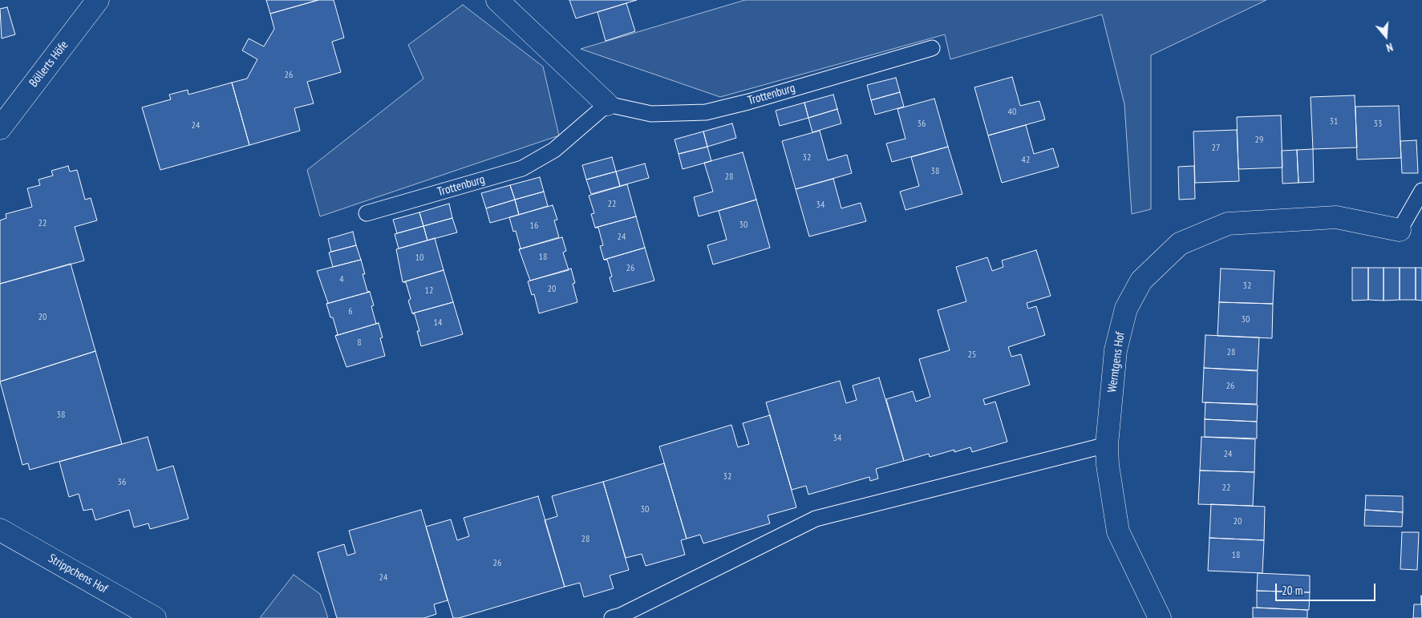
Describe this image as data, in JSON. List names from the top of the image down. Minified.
{"streets":{"street":["Böllerts Höfe","Werntgens Hof","Strippchens Hof"],"lane":["Trottenburg"]},"house_numbers":["26","40","31","36","33","24","29","27","32","42","38","28","22","34","22","30","16","24","18","10","26","4","32","20","12","6","20","30","14","8","28","25","26","38","34","24","32","36","22","30","20","28","18","26","24"],"scale_bar":"20 m","north":"bottom"}
